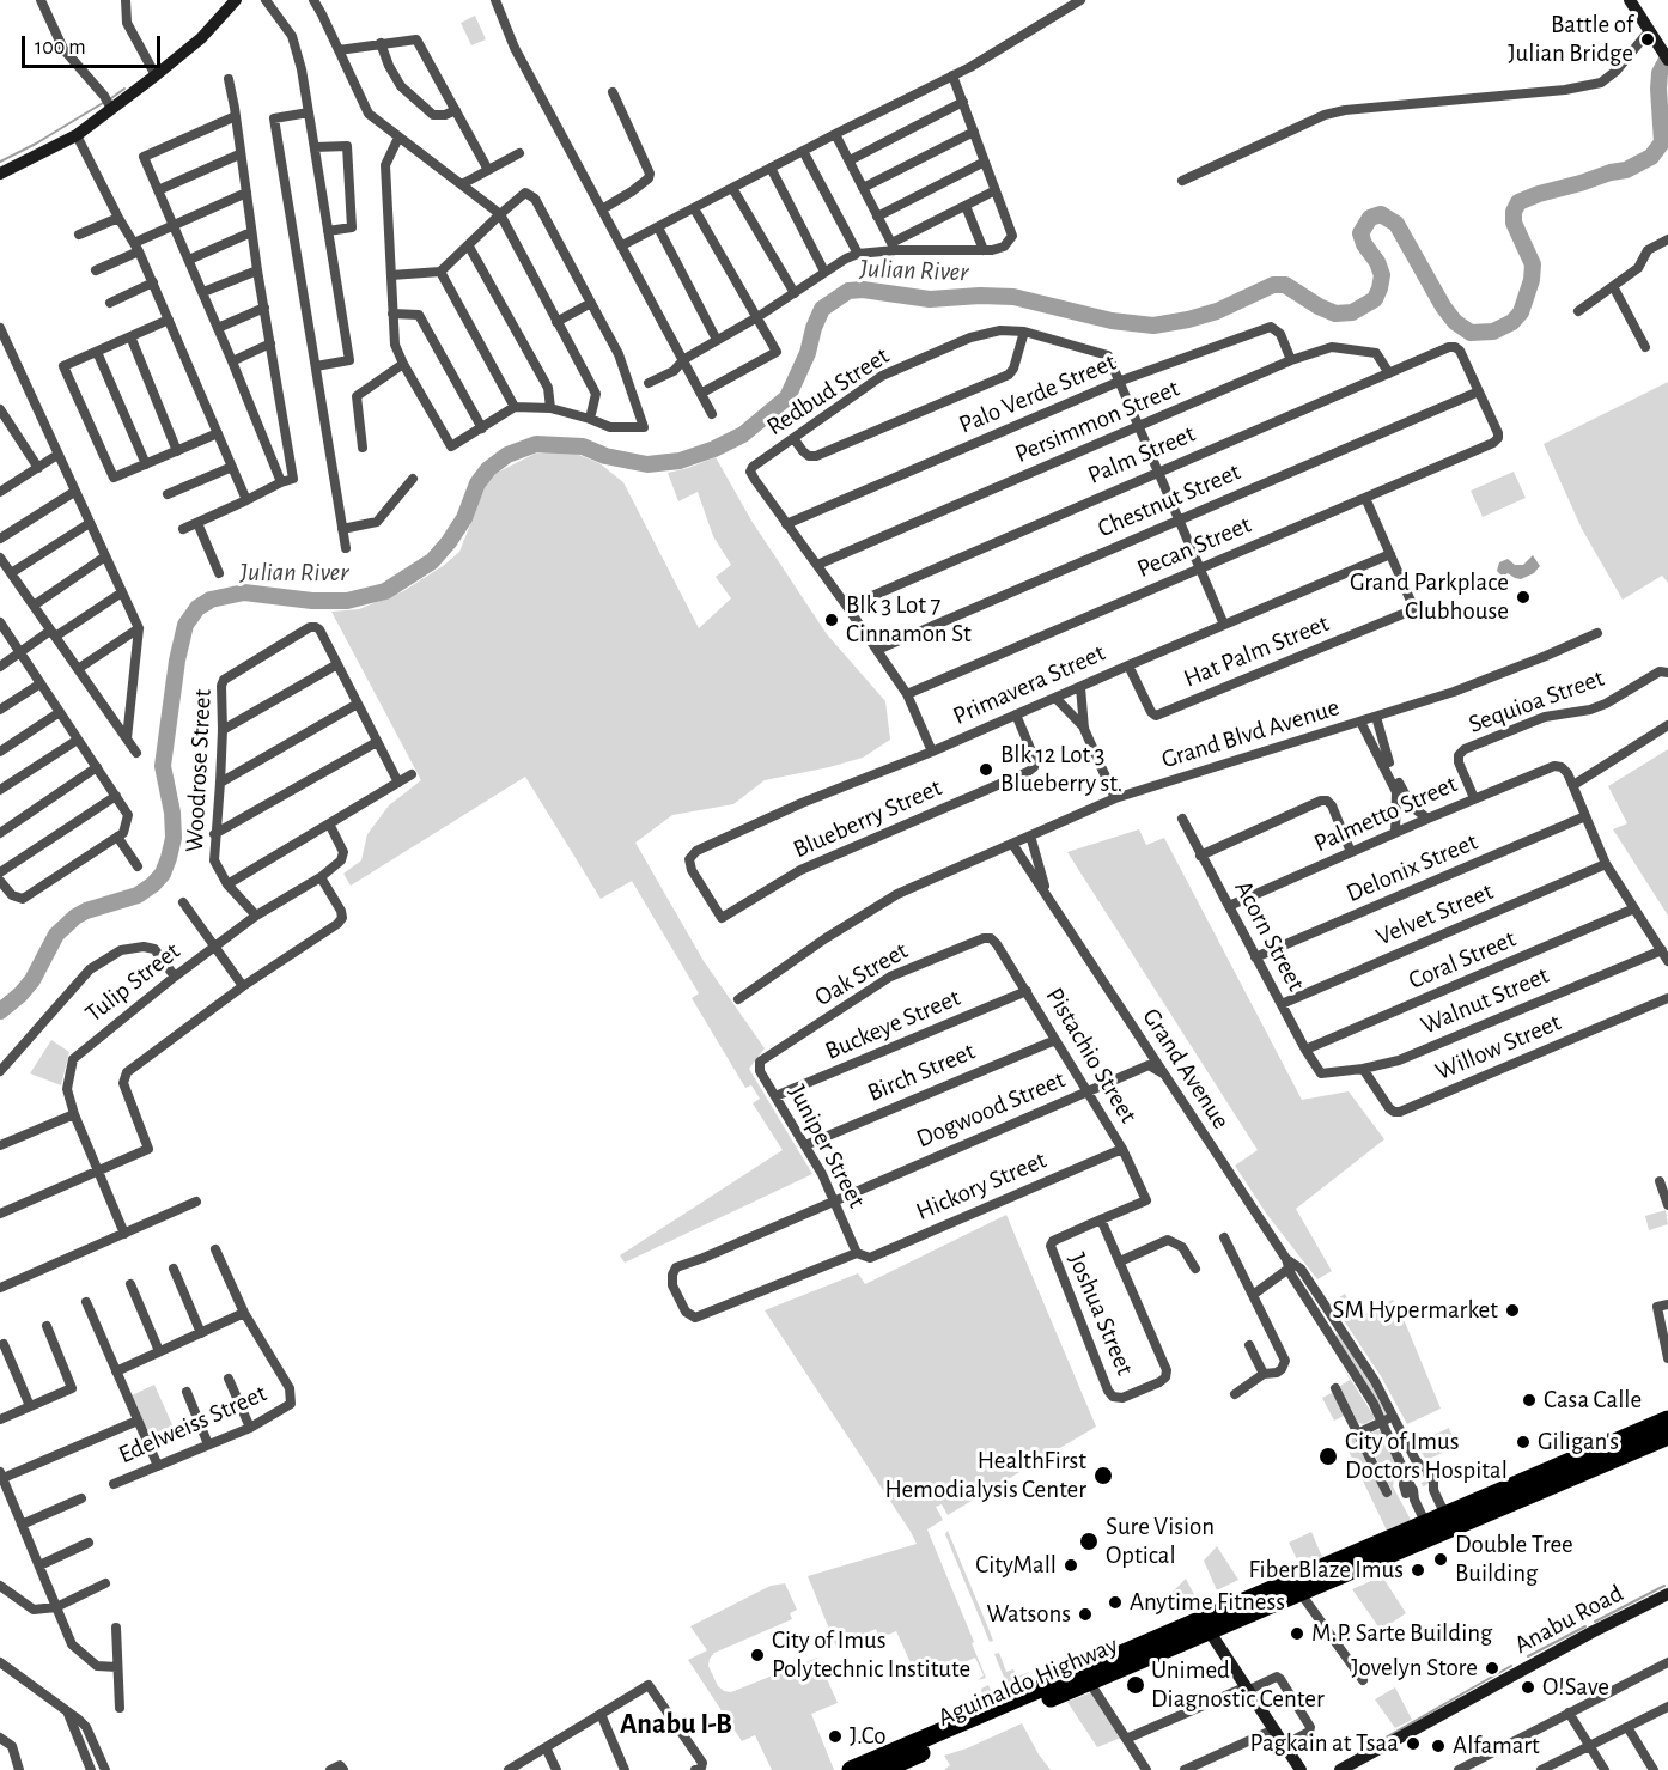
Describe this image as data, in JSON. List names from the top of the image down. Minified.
{"streets":{"highway":["Aguinaldo Highway"],"street":["Redbud Street","Palo Verde Street","Persimmon Street","Palm Street","Chestnut Street","Pecan Street","Hat Palm Street","Primavera Street","Sequioa Street","Grand Blvd Avenue","Woodrose Street","Palmetto Street","Blueberry Street","Delonix Street","Velvet Street","Acorn Street","Coral Street","Oak Street","Tulip Street","Walnut Street","Buckeye Street","Willow Street","Pistachio Street","Grand Avenue","Birch Street","Dogwood Street","Juniper Street","Hickory Street","Joshua Street","Edelweiss Street","Anabu Road"]},"crossings":[["Redbud Street","Palo Verde Street"],["Redbud Street","Persimmon Street"],["Redbud Street","Palm Street"],["Redbud Street","Chestnut Street"],["Redbud Street","Pecan Street"],["Redbud Street","Primavera Street"],["Palo Verde Street","Persimmon Street"],["Persimmon Street","Palm Street"],["Palm Street","Chestnut Street"],["Palm Street","Pecan Street"],["Chestnut Street","Pecan Street"],["Hat Palm Street","Primavera Street"],["Primavera Street","Blueberry Street"],["Sequioa Street","Palmetto Street"],["Grand Blvd Avenue","Grand Avenue"],["Woodrose Street","Tulip Street"],["Palmetto Street","Acorn Street"],["Delonix Street","Acorn Street"],["Velvet Street","Acorn Street"],["Acorn Street","Coral Street"],["Acorn Street","Walnut Street"],["Oak Street","Pistachio Street"],["Oak Street","Juniper Street"],["Walnut Street","Willow Street"],["Buckeye Street","Pistachio Street"],["Buckeye Street","Juniper Street"],["Pistachio Street","Birch Street"],["Pistachio Street","Dogwood Street"],["Pistachio Street","Hickory Street"],["Pistachio Street","Joshua Street"],["Grand Avenue","Dogwood Street"],["Grand Avenue","Aguinaldo Highway"],["Birch Street","Juniper Street"],["Dogwood Street","Juniper Street"],["Dogwood Street","Hickory Street"],["Juniper Street","Hickory Street"]],"districts":["Anabu I-B"],"water":["Julian River"],"places":["Battle of Julian Bridge","Grand Parkplace Clubhouse","Blk 3 Lot 7 Cinnamon St","Blk 12 Lot 3 Blueberry st.","SM Hypermarket","Casa Calle","Giligan's","City of Imus Doctors Hospital","HealthFirst Hemodialysis Center","Sure Vision Optical","Double Tree Building","CityMall","FiberBlaze Imus","Anytime Fitness","Watsons","M.P. Sarte Building","City of Imus Polytechnic Institute","Jovelyn Store","Unimed Diagnostic Center","O!Save","J.Co","Pagkain at Tsaa","Alfamart"],"scale_bar":"100 m"}
